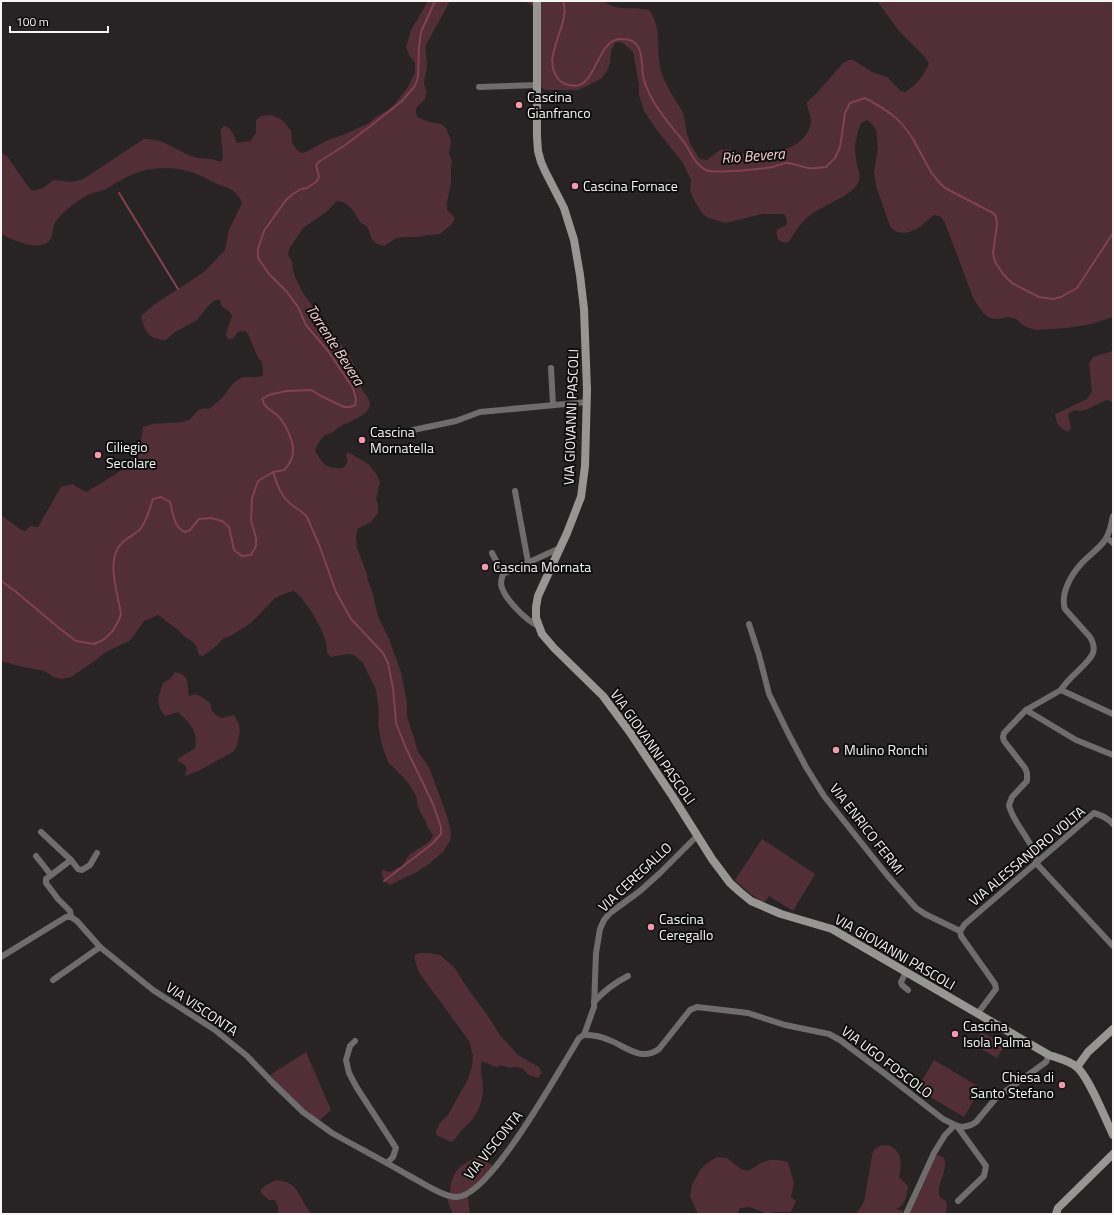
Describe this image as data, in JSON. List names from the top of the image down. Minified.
{"streets":{"street":["VIA GIOVANNI PASCOLI","VIA ENRICO FERMI","VIA ALESSANDRO VOLTA","VIA CEREGALLO","VIA VISCONTA","VIA UGO FOSCOLO"]},"crossings":[["VIA GIOVANNI PASCOLI","VIA CEREGALLO"],["VIA ENRICO FERMI","VIA ALESSANDRO VOLTA"],["VIA CEREGALLO","VIA VISCONTA"],["VIA CEREGALLO","VIA UGO FOSCOLO"],["VIA VISCONTA","VIA UGO FOSCOLO"]],"water":["Rio Bevera","Torrente Bevera"],"places":["Cascina Gianfranco","Cascina Fornace","Cascina Mornatella","Ciliegio Secolare","Cascina Mornata","Mulino Ronchi","Cascina Ceregallo","Cascina Isola Palma","Chiesa di Santo Stefano"],"scale_bar":"100 m"}
